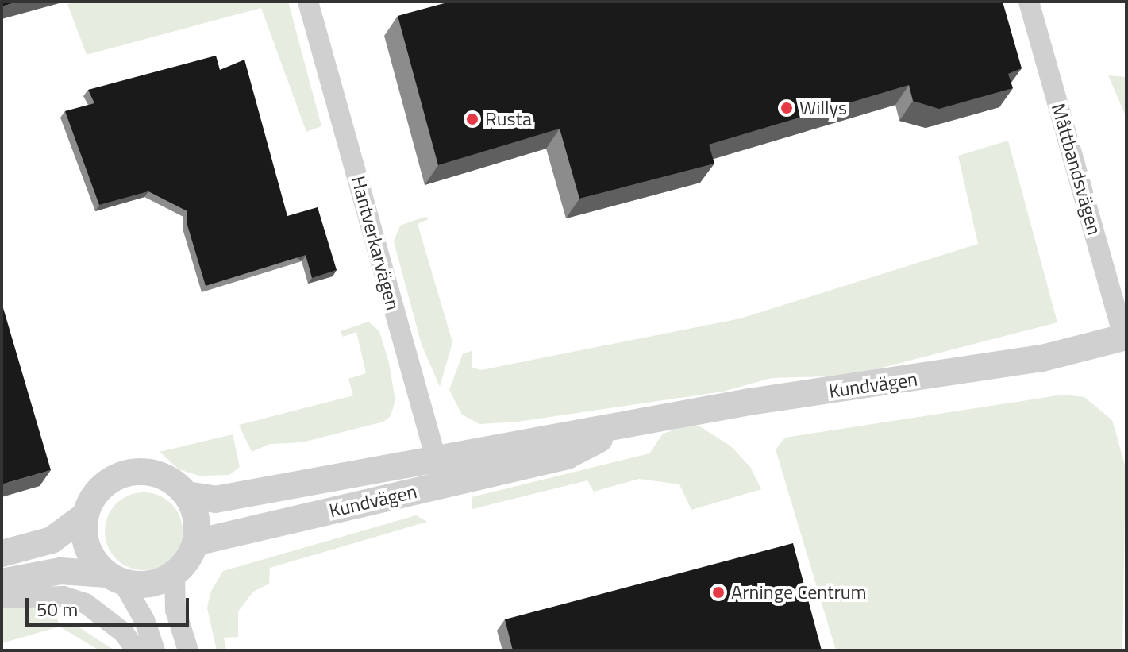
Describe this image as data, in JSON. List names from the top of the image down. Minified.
{"streets":{"street":["Måttbandsvägen","Hantverkarvägen","Kundvägen"]},"crossings":[["Måttbandsvägen","Kundvägen"],["Hantverkarvägen","Kundvägen"]],"places":["Willys","Rusta","Arninge Centrum"],"scale_bar":"50 m"}
